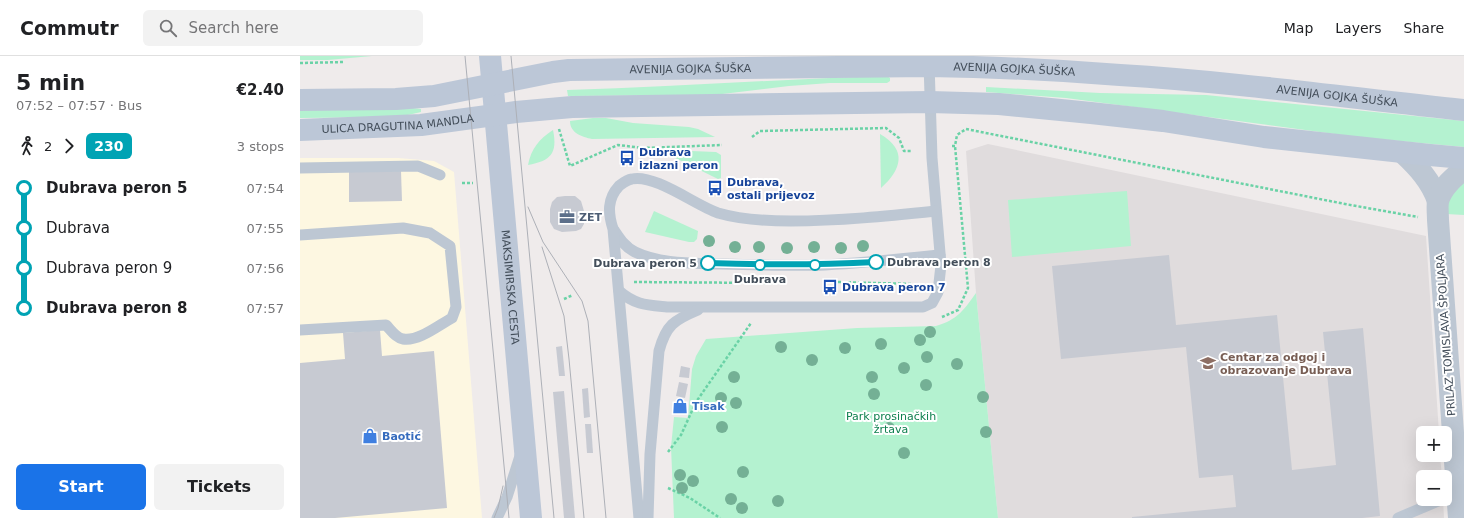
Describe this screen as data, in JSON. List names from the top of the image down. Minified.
{"streets":{"main road":["AVENIJA GOJKA ŠUŠKA","ULICA DRAGUTINA MANDLA","MAKSIMIRSKA CESTA"],"street":["PRILAZ TOMISLAVA ŠPOLJARA"]},"crossings":[["AVENIJA GOJKA ŠUŠKA","MAKSIMIRSKA CESTA"],["ULICA DRAGUTINA MANDLA","MAKSIMIRSKA CESTA"]],"parks":["Park prosinačkih žrtava"],"places":{"bus stop":["Dubrava izlazni peron","Dubrava, ostali prijevoz","Dubrava peron 7"],"office":["ZET"],"other":["Dubrava peron 8","Dubrava peron 5","Dubrava"],"school or university":["Centar za odgoj i obrazovanje Dubrava"],"shop":["Tisak","Baotić"]},"lines":["bus line 230"],"page":{"header":"Commutr","search":"Search here","nav":["Map","Layers","Share"],"heading":["5 min","07:52 – 07:57 · Bus","€2.40"],"legs":["2","230","3 stops"],"list":[{"name":"Dubrava peron 5","value":"07:54"},{"name":"Dubrava","value":"07:55"},{"name":"Dubrava peron 9","value":"07:56"},{"name":"Dubrava peron 8","value":"07:57"}],"map_buttons":["+","−"],"buttons":["Start","Tickets"]}}
